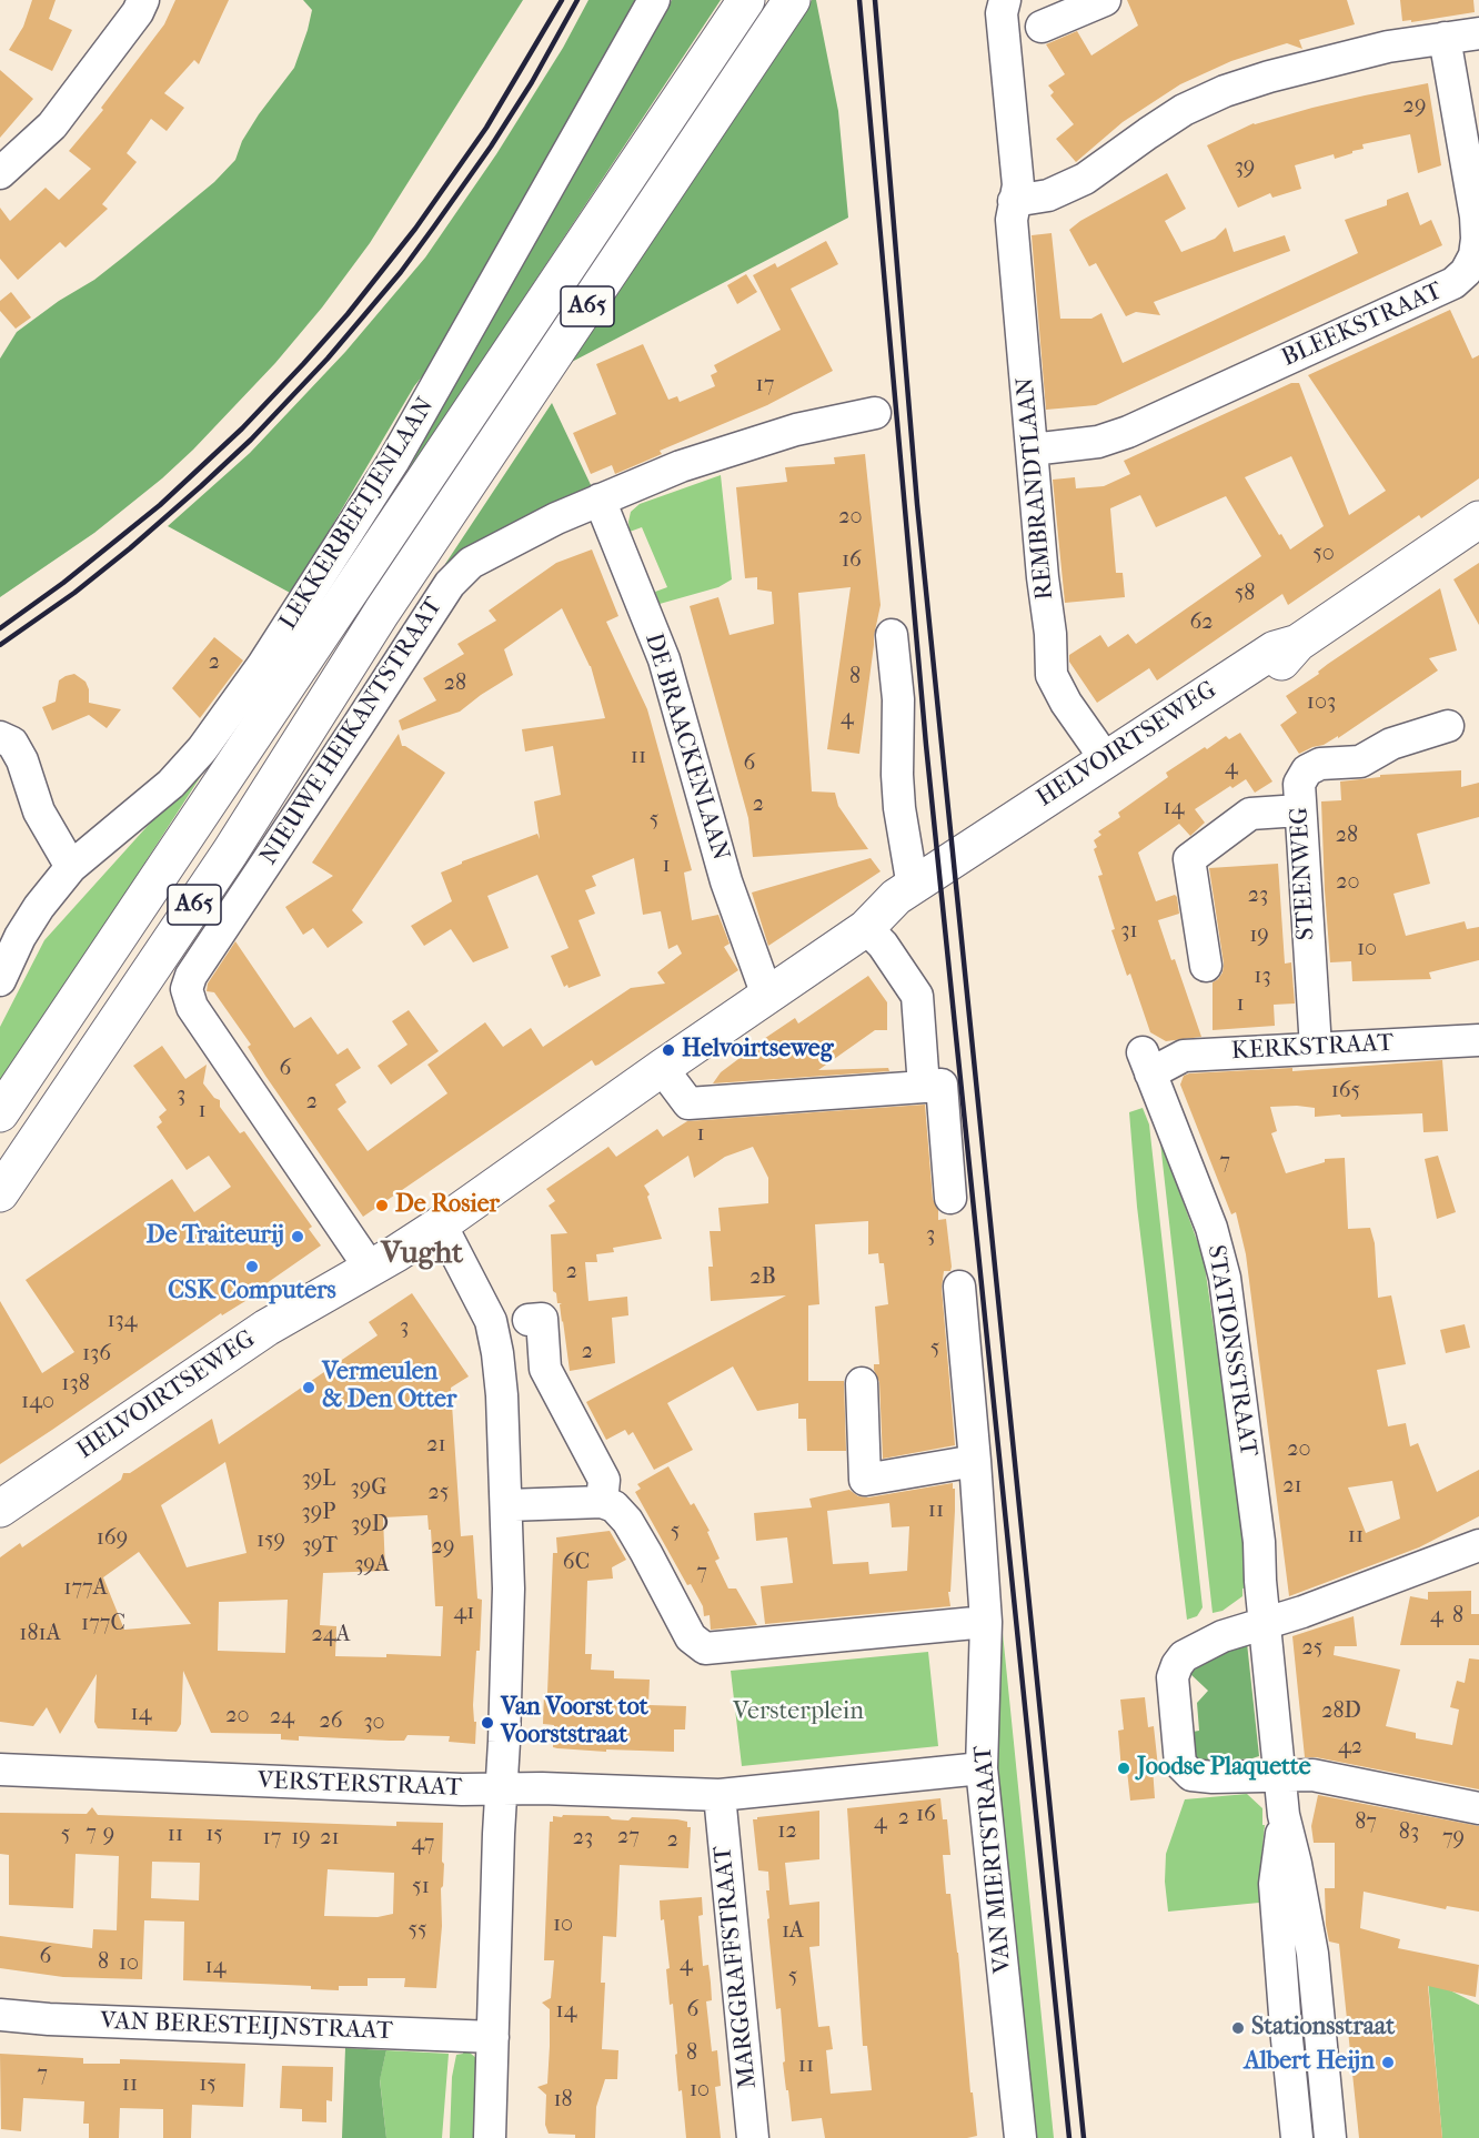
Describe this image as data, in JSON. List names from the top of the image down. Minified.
{"streets":{"main road":["A65","HELVOIRTSEWEG"],"street":["BLEEKSTRAAT","REMBRANDTLAAN","LEKKERBEETJENLAAN","NIEUWE HEIKANTSTRAAT","DE BRAACKENLAAN","STEENWEG","KERKSTRAAT","STATIONSSTRAAT","VERSTERSTRAAT","VAN MIERTSTRAAT","MARGGRAFFSTRAAT","VAN BERESTEIJNSTRAAT"]},"crossings":[["BLEEKSTRAAT","REMBRANDTLAAN"],["REMBRANDTLAAN","HELVOIRTSEWEG"],["NIEUWE HEIKANTSTRAAT","HELVOIRTSEWEG"],["NIEUWE HEIKANTSTRAAT","DE BRAACKENLAAN"],["HELVOIRTSEWEG","DE BRAACKENLAAN"],["STEENWEG","KERKSTRAAT"],["KERKSTRAAT","STATIONSSTRAAT"],["VERSTERSTRAAT","MARGGRAFFSTRAAT"]],"districts":["Vught"],"parks":["Versterplein"],"places":["Helvoirtseweg","De Rosier","De Traiteurij","CSK Computers","Vermeulen & Den Otter","Van Voorst tot Voorststraat","Joodse Plaquette","Stationsstraat","Albert Heijn"],"house_numbers":["29","39","17","20","50","16","58","62","2","8","28","103","4","11","6","4","2","14","5","28","1","20","23","31","19","10","13","1","6","165","3","2","1","1","7","3","2","2B","134","3","5","2","136","138","140","21","20","39L","21","39G","25","11","39P","39D","5","11","169","159","39T","29","6C","39A","7","177A","41","4","8","177C","181A","24A","25","28D","14","20","24","26","30","42","16","2","4","87","12","83","7","5","9","11","15","27","17","19","21","23","79","2","47","51","10","55","1A","6","8","10","4","14","5","6","14","8","11","7","11","15","10","18"]}
